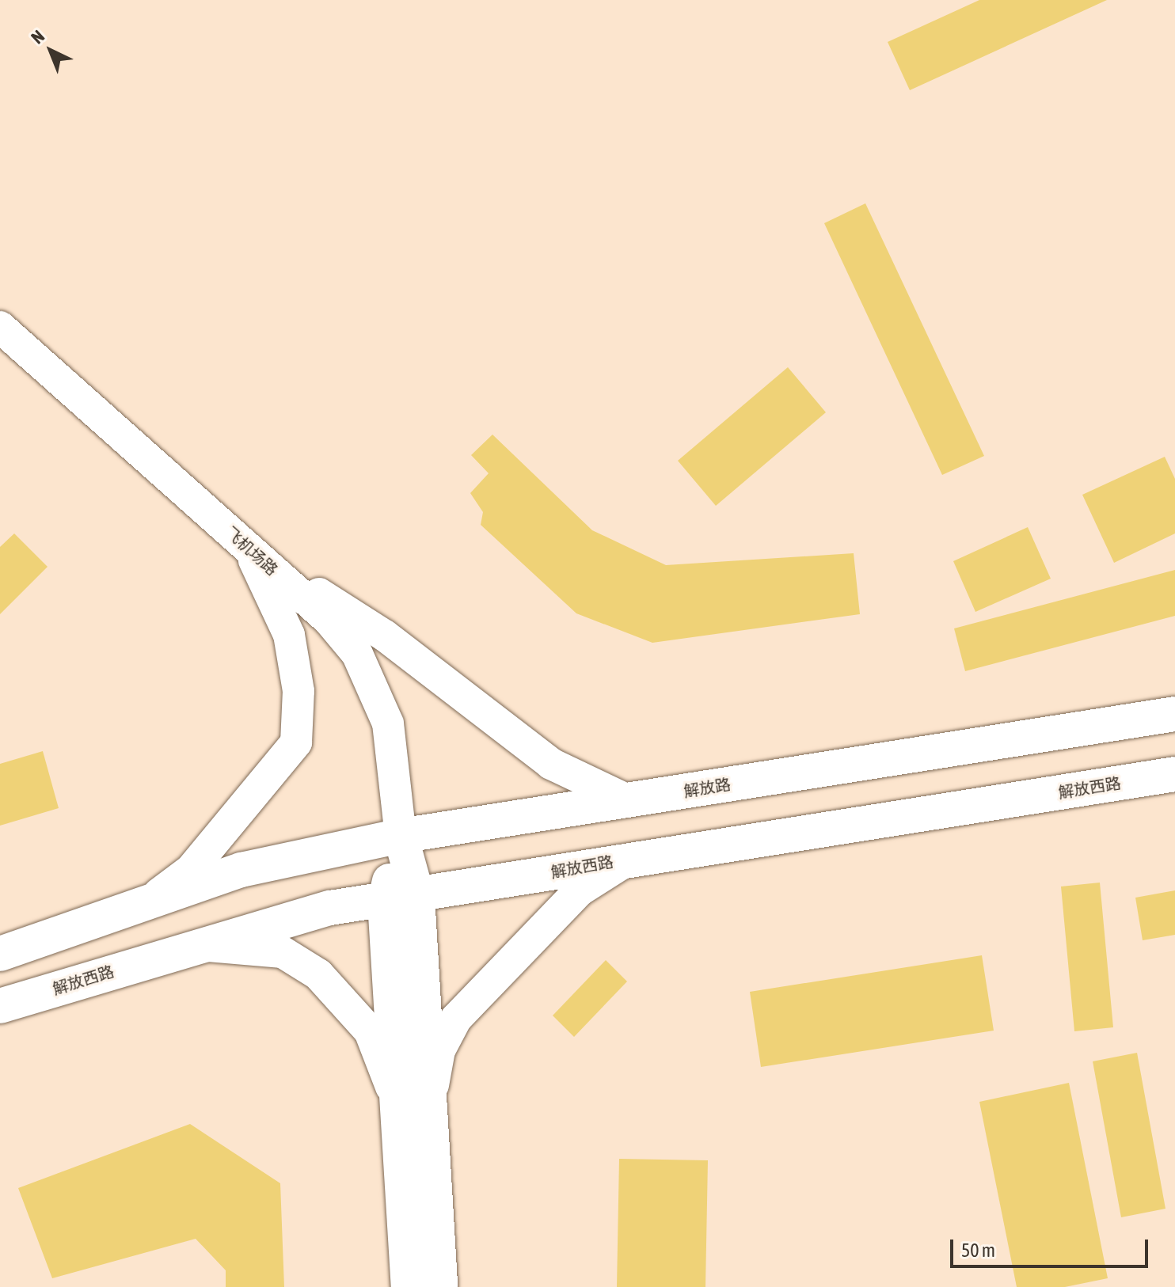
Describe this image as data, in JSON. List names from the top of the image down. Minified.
{"streets":{"main road":["解放路","解放西路"],"street":["飞机场路"]},"crossings":[["飞机场路","解放路"]],"scale_bar":"50 m","north":"top left"}
